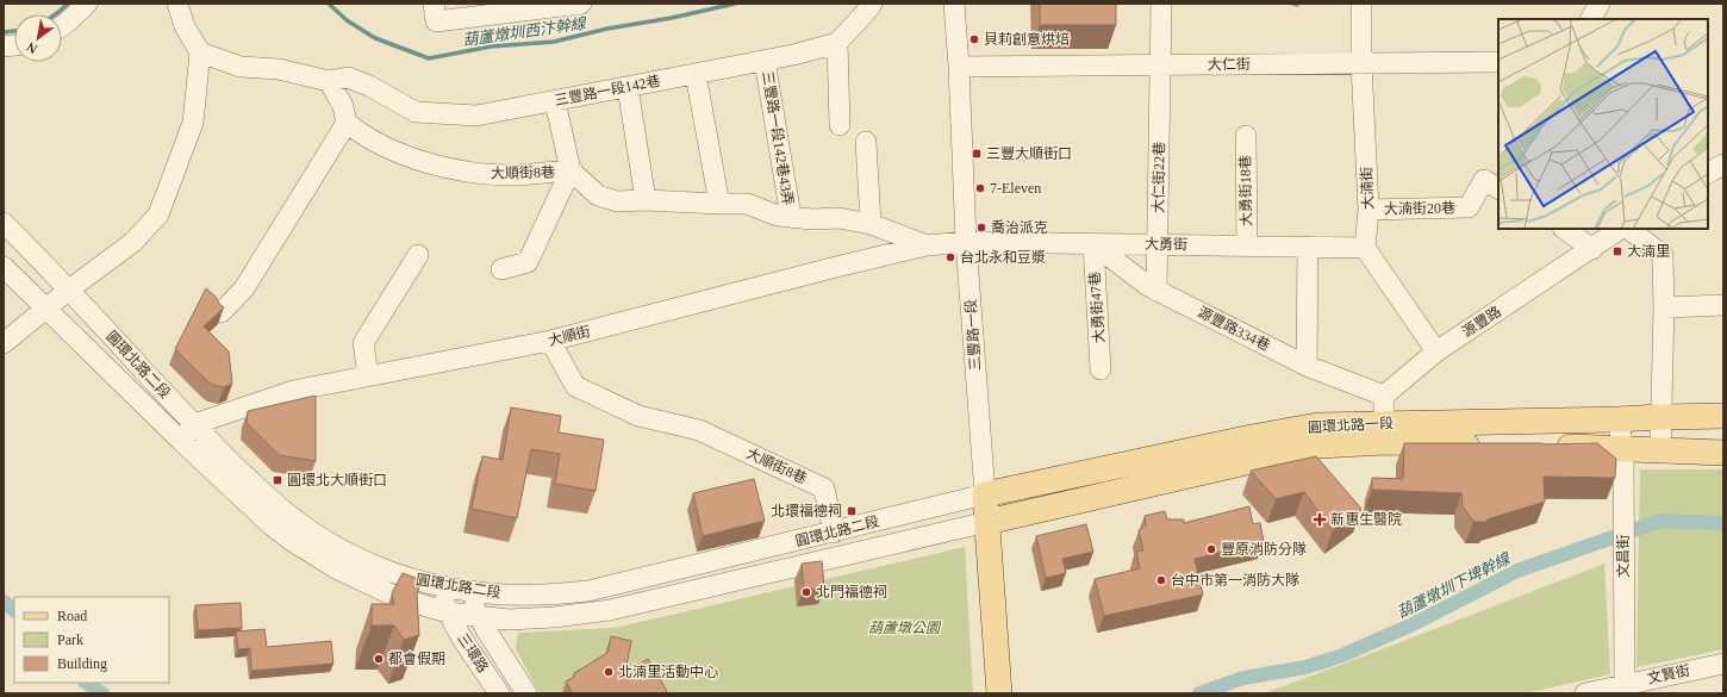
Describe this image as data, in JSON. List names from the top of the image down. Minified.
{"streets":{"main road":["三豐路一段","圓環北路一段"],"street":["大仁街","三豐路一段142巷","三豐路一段142巷43弄","大順街8巷","大仁街22巷","大湳街","大勇街18巷","大湳街20巷","大勇街","大勇街47巷","源豐路","源豐路334巷","大順街","圓環北路二段","文昌街","三環路","文賢街"]},"crossings":[["大仁街","大仁街22巷"],["大仁街","大湳街"],["大仁街","三豐路一段"],["三豐路一段142巷","三豐路一段142巷43弄"],["三豐路一段142巷43弄","大順街8巷"],["大順街8巷","大順街"],["大順街8巷","圓環北路二段"],["大仁街22巷","大勇街"],["大仁街22巷","源豐路334巷"],["大湳街","大湳街20巷"],["大湳街","大勇街"],["大勇街18巷","大勇街"],["大勇街","大勇街47巷"],["大勇街","源豐路334巷"],["大勇街","三豐路一段"],["大勇街","大順街"],["大勇街47巷","源豐路334巷"],["源豐路","源豐路334巷"],["三豐路一段","大順街"],["三豐路一段","圓環北路二段"],["三豐路一段","圓環北路一段"],["大順街","圓環北路二段"],["圓環北路二段","圓環北路一段"],["圓環北路二段","三環路"],["圓環北路一段","文昌街"],["文昌街","文賢街"]],"water":["葫蘆燉圳西汴幹線","葫蘆墩圳下埤幹線"],"parks":["葫蘆墩公園"],"places":{"other":["貝莉創意烘焙","7-Eleven","喬治派克","台北永和豆漿","豐原消防分隊","台中市第一消防大隊","北門福德祠","都會假期","北湳里活動中心"],"transit":["三豐大順街口","大湳里","圓環北大順街口","北環福德祠"],"health":["新惠生醫院"]},"legend":["Road","Park","Building"],"north":"bottom left"}
